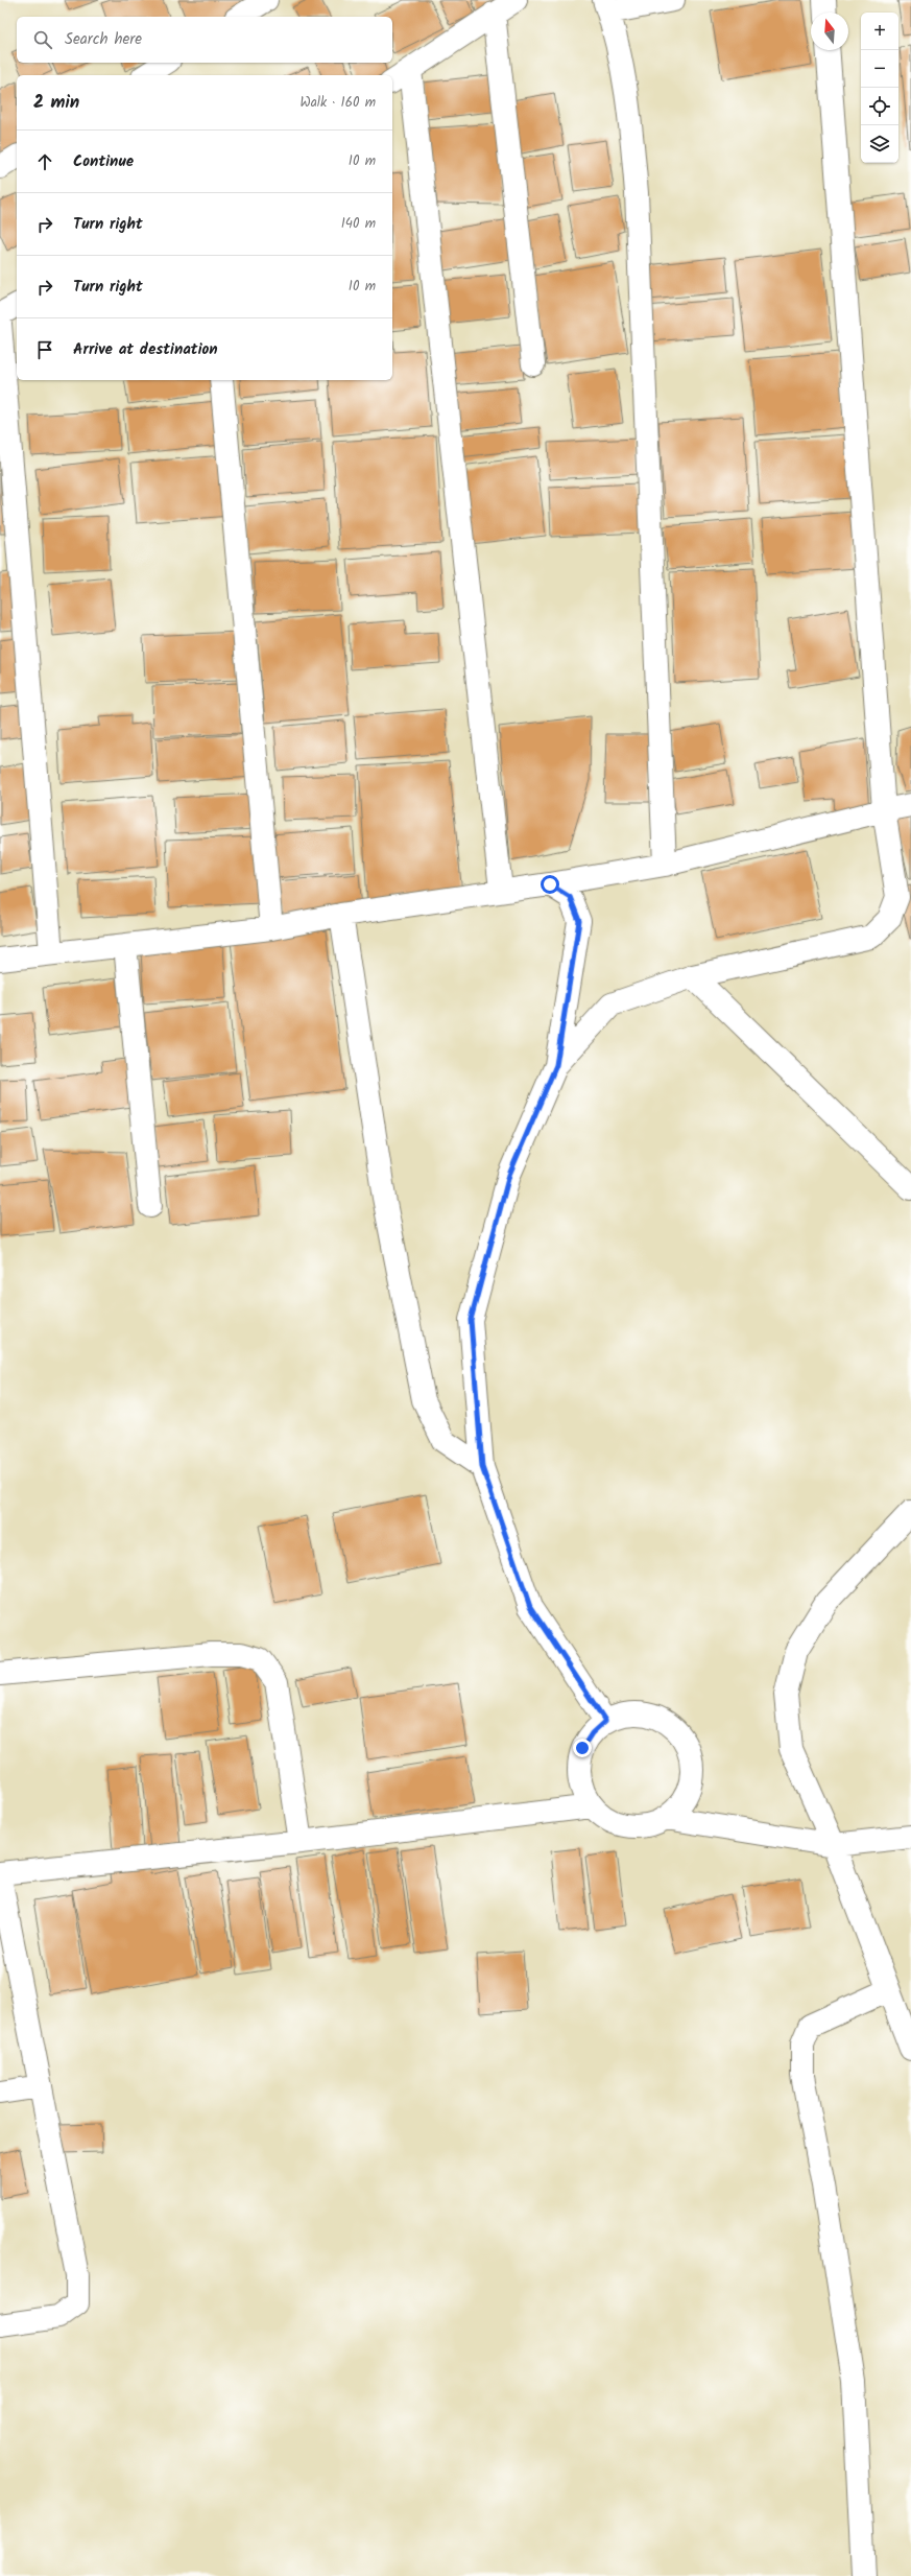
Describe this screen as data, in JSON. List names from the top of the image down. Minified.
{"north":"top","page":{"map_buttons":["+","−"],"search":"Search here","heading":["2 min","Walk · 160 m"],"list":[["Continue","10 m"],["Turn right","140 m"],["Turn right","10 m"],"Arrive at destination"]}}
